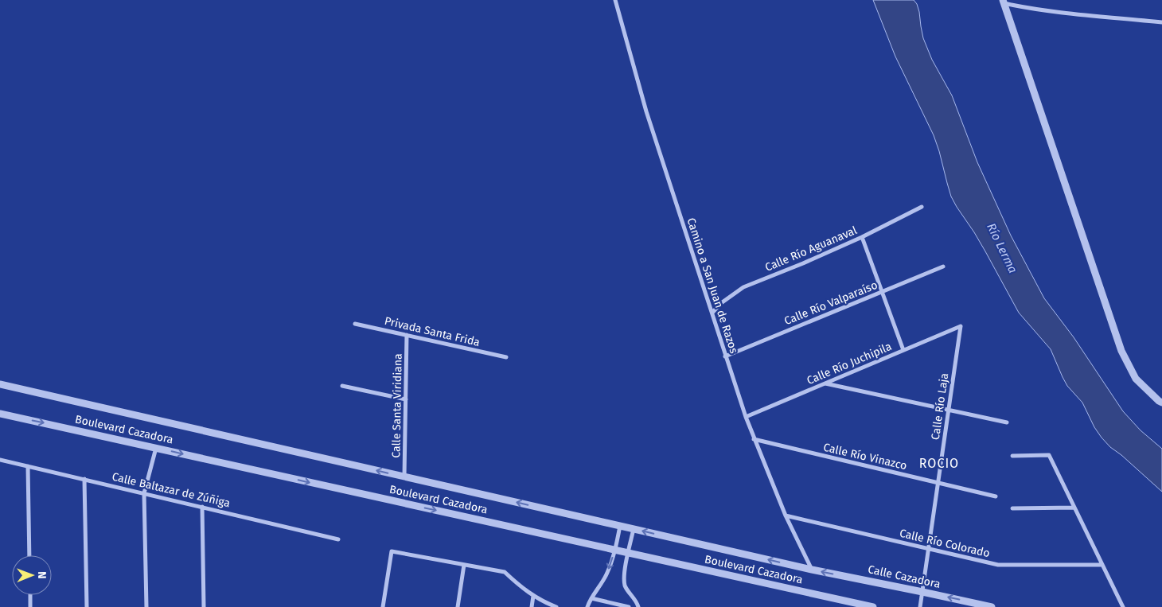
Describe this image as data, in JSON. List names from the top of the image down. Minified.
{"streets":{"street":["Calle Río Aguanaval","Camino a San Juan de Razos","Calle Río Valparaíso","Privada Santa Frida","Calle Río Juchipila","Calle Santa Viridiana","Calle Río Laja","Boulevard Cazadora","Calle Río Vinazco","Calle Baltazar de Zúñiga","Calle Río Colorado","Calle Cazadora"]},"crossings":[["Calle Río Aguanaval","Camino a San Juan de Razos"],["Camino a San Juan de Razos","Calle Río Valparaíso"],["Camino a San Juan de Razos","Calle Río Juchipila"],["Camino a San Juan de Razos","Boulevard Cazadora"],["Camino a San Juan de Razos","Calle Río Vinazco"],["Camino a San Juan de Razos","Calle Río Colorado"],["Camino a San Juan de Razos","Calle Cazadora"],["Privada Santa Frida","Calle Santa Viridiana"],["Calle Río Juchipila","Calle Río Laja"],["Calle Santa Viridiana","Boulevard Cazadora"],["Calle Río Laja","Calle Río Vinazco"],["Calle Río Laja","Calle Río Colorado"],["Calle Río Laja","Calle Cazadora"],["Boulevard Cazadora","Calle Cazadora"]],"one_way":["Calle Cazadora"],"districts":["ROCIO"],"water":["Río Lerma"],"north":"right"}
